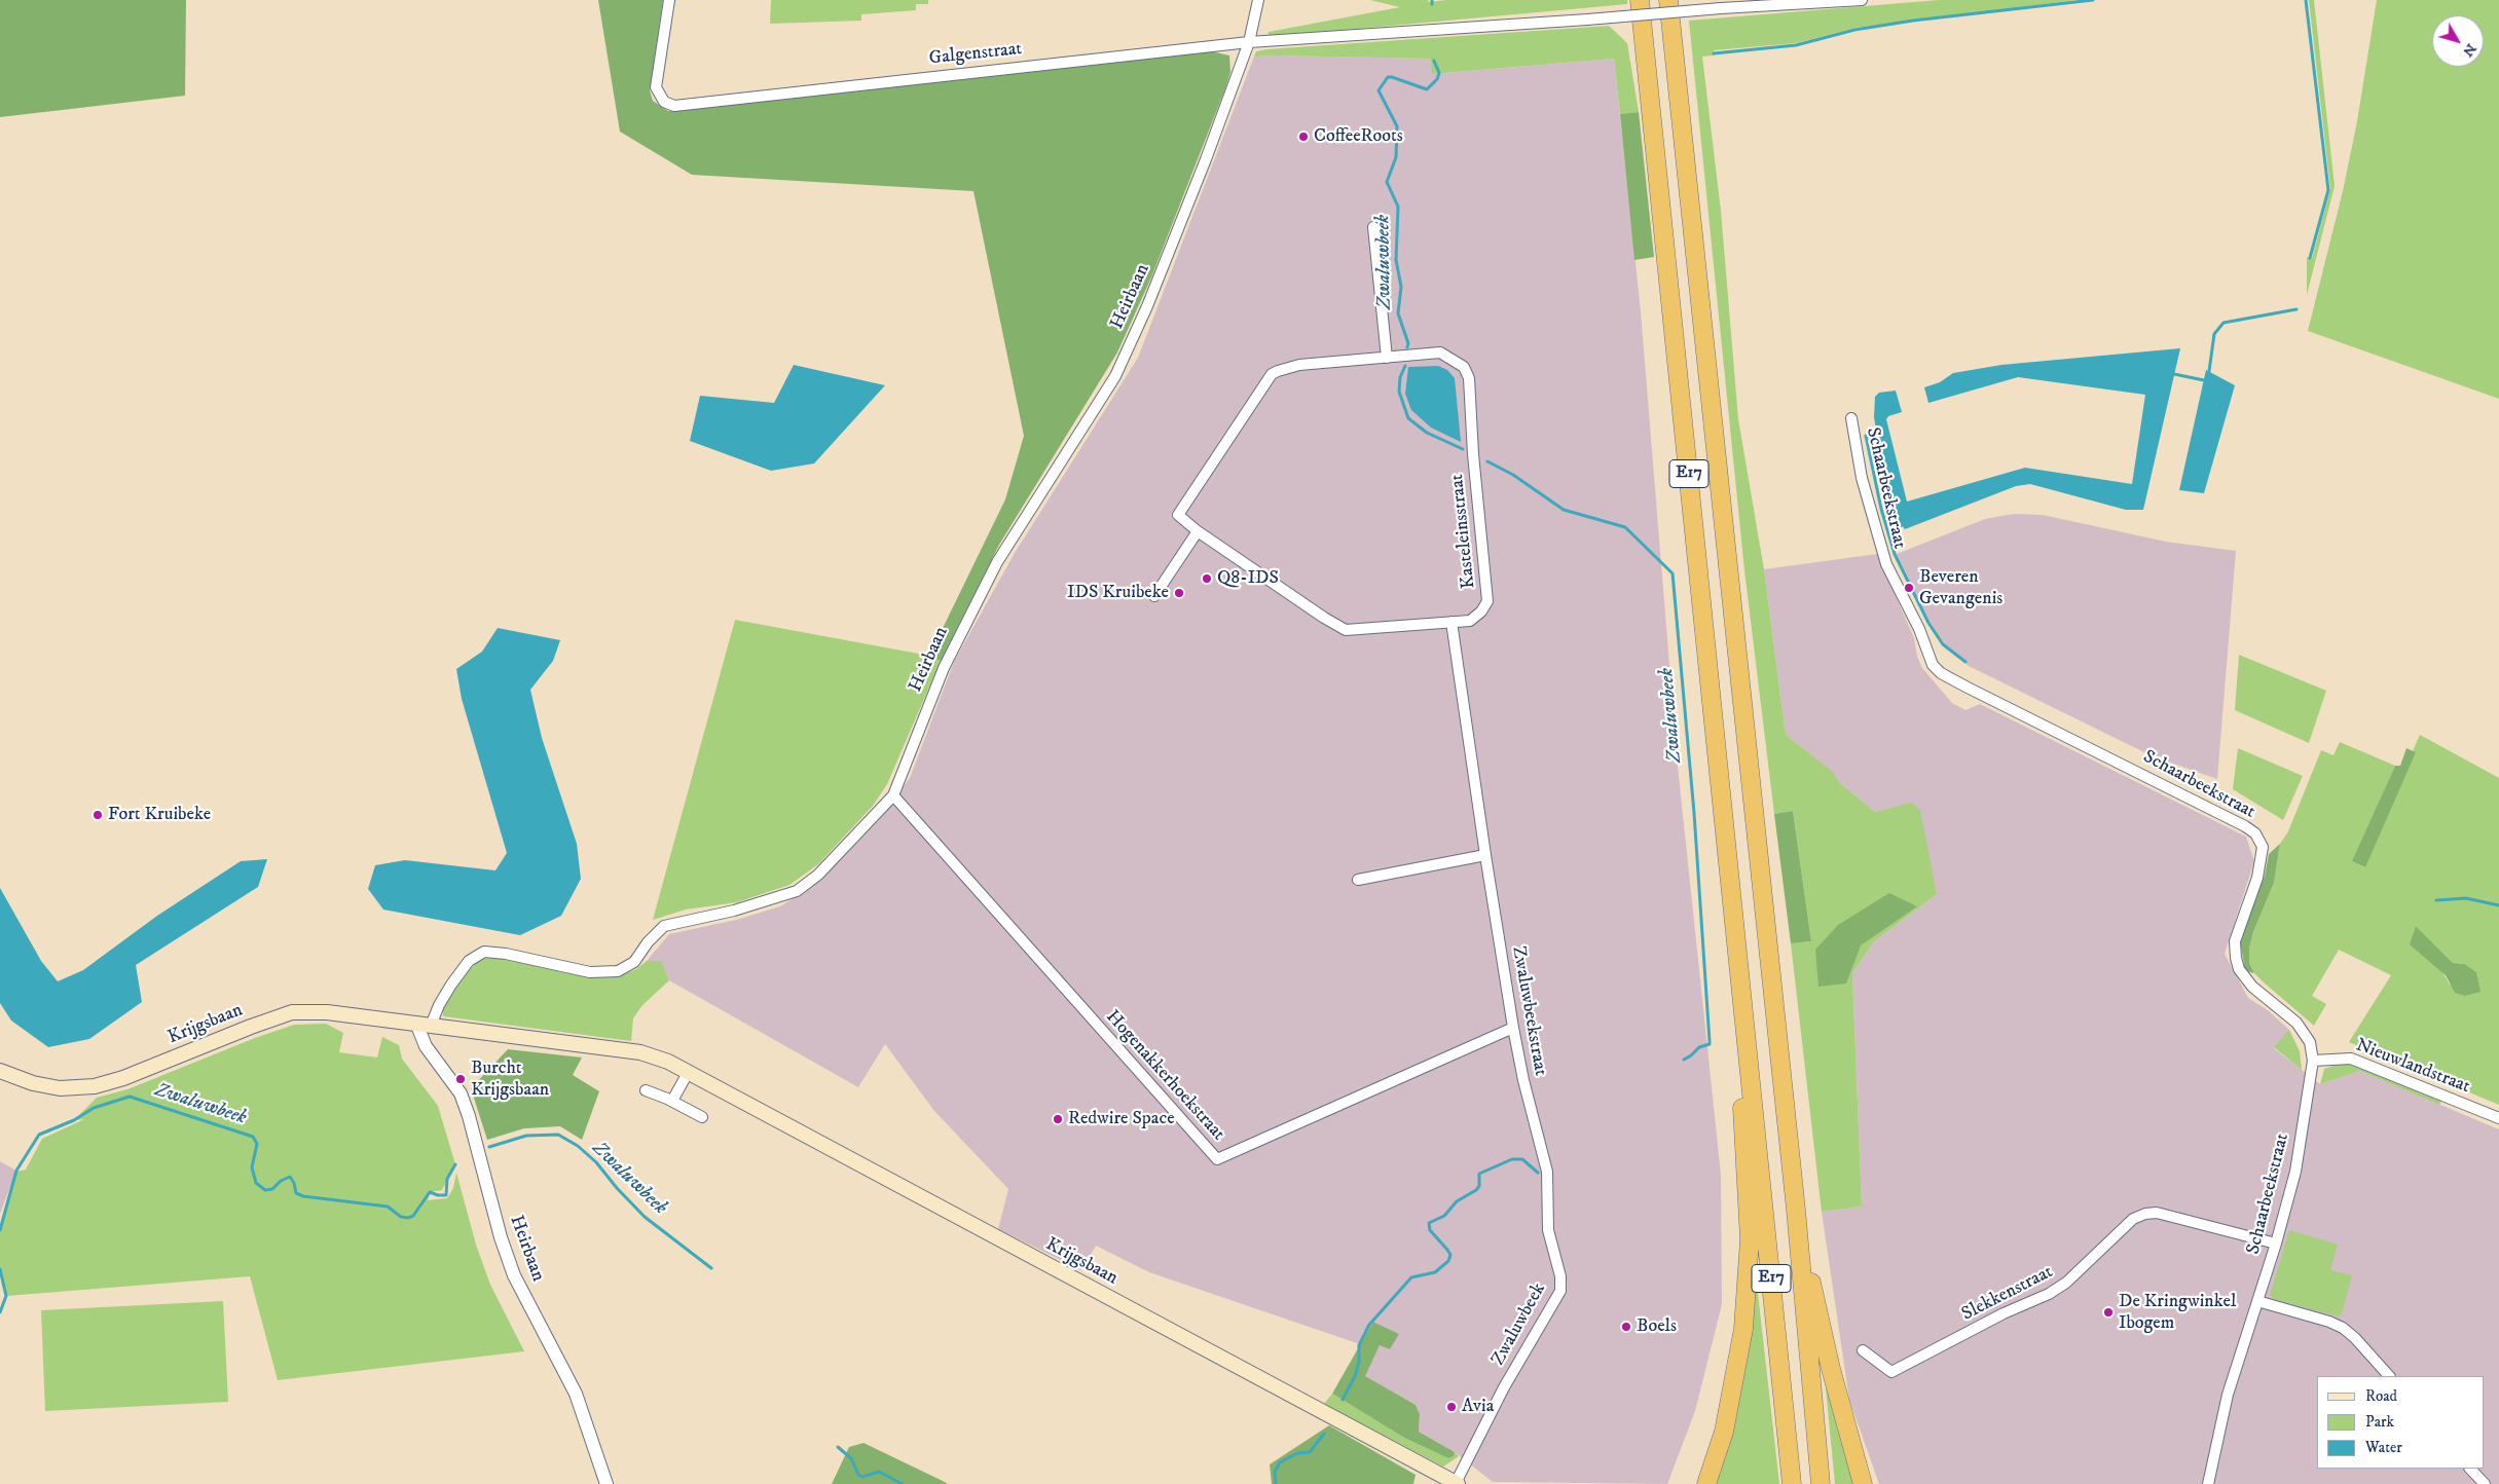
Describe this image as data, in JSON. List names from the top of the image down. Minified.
{"streets":{"highway":["E17"],"main road":["Krijgsbaan"],"street":["Galgenstraat","Heirbaan","Schaarbeekstraat","Kasteleinsstraat","Zwaluwbeekstraat","Nieuwlandstraat","Hogenakkerhoekstraat","Slekkenstraat","Zwaluwbeek"]},"crossings":[["Galgenstraat","Heirbaan"],["Heirbaan","Krijgsbaan"],["Heirbaan","Hogenakkerhoekstraat"],["Schaarbeekstraat","Nieuwlandstraat"],["Schaarbeekstraat","Slekkenstraat"],["Kasteleinsstraat","Zwaluwbeekstraat"],["Zwaluwbeekstraat","Hogenakkerhoekstraat"],["Zwaluwbeekstraat","Zwaluwbeek"],["Krijgsbaan","Zwaluwbeek"]],"water":["Zwaluwbeek"],"places":["CoffeeRoots","Q8-IDS","Beveren Gevangenis","IDS Kruibeke","Fort Kruibeke","Burcht Krijgsbaan","Redwire Space","De Kringwinkel Ibogem","Boels","Avia"],"legend":["Road","Park","Water"],"north":"bottom right"}
